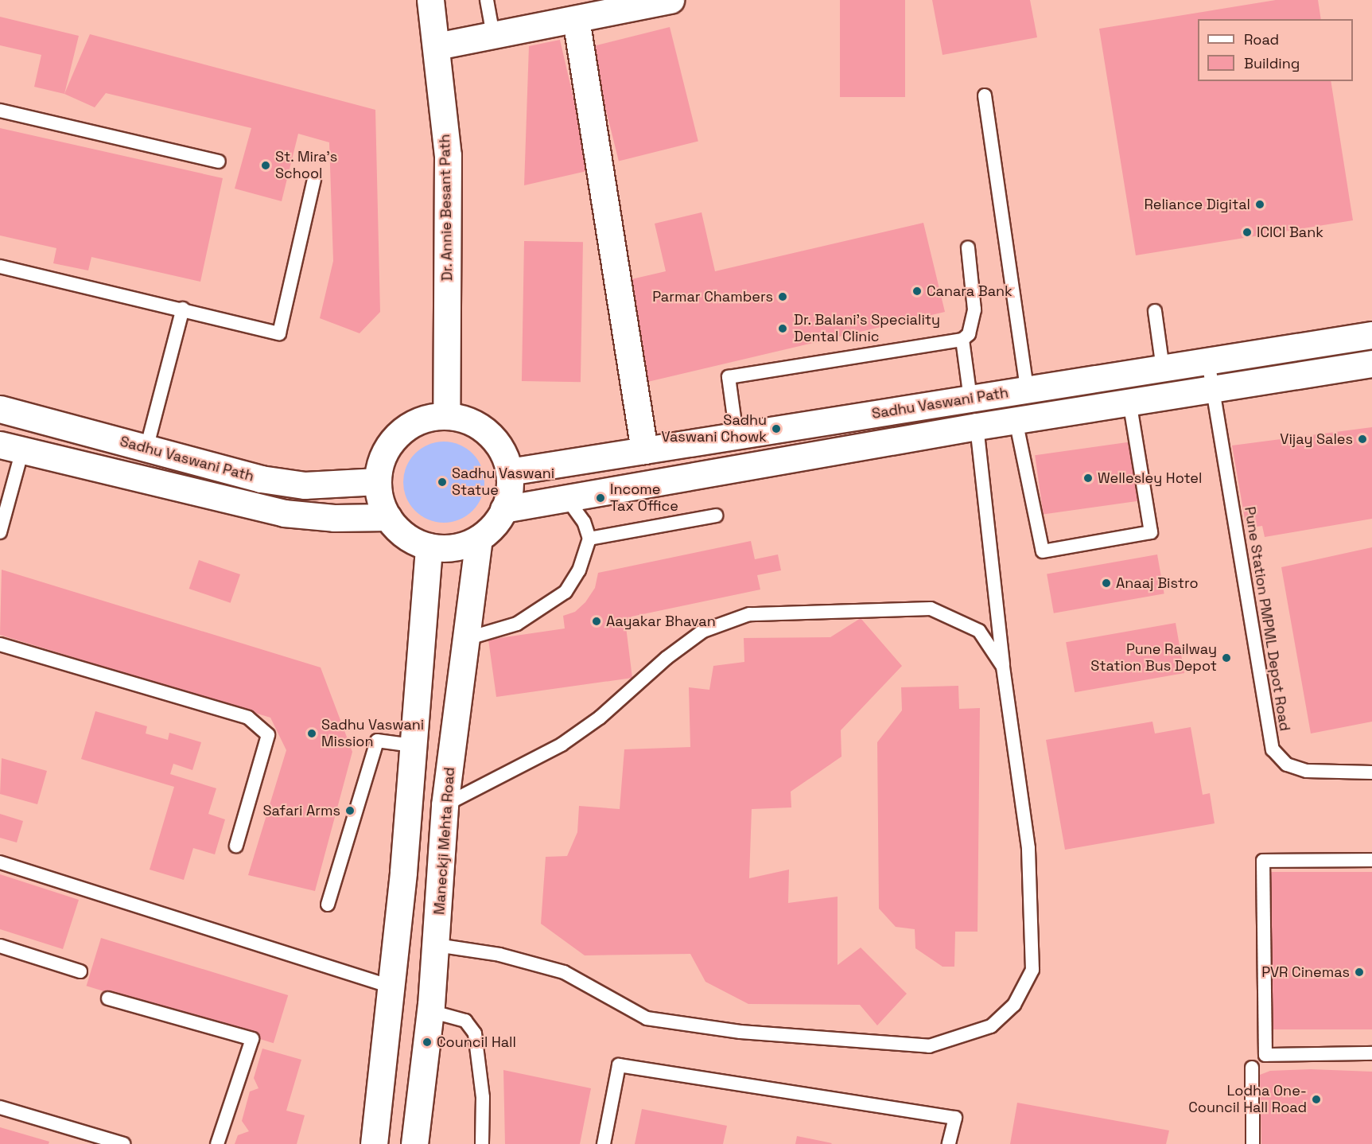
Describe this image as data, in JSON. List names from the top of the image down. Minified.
{"streets":{"main road":["Dr. Annie Besant Path","Sadhu Vaswani Path","Maneckji Mehta Road"],"lane":["Pune Station PMPML Depot Road"]},"crossings":[["Dr. Annie Besant Path","Sadhu Vaswani Path"],["Dr. Annie Besant Path","Maneckji Mehta Road"],["Sadhu Vaswani Path","Pune Station PMPML Depot Road"],["Sadhu Vaswani Path","Maneckji Mehta Road"]],"places":["St. Mira's School","Reliance Digital","ICICI Bank","Canara Bank","Parmar Chambers","Dr. Balani's Speciality Dental Clinic","Sadhu Vaswani Chowk","Vijay Sales","Wellesley Hotel","Sadhu Vaswani Statue","Income Tax Office","Anaaj Bistro","Aayakar Bhavan","Pune Railway Station Bus Depot","Sadhu Vaswani Mission","Safari Arms","PVR Cinemas","Council Hall","Lodha One- Council Hall Road"],"legend":["Road","Building"]}
